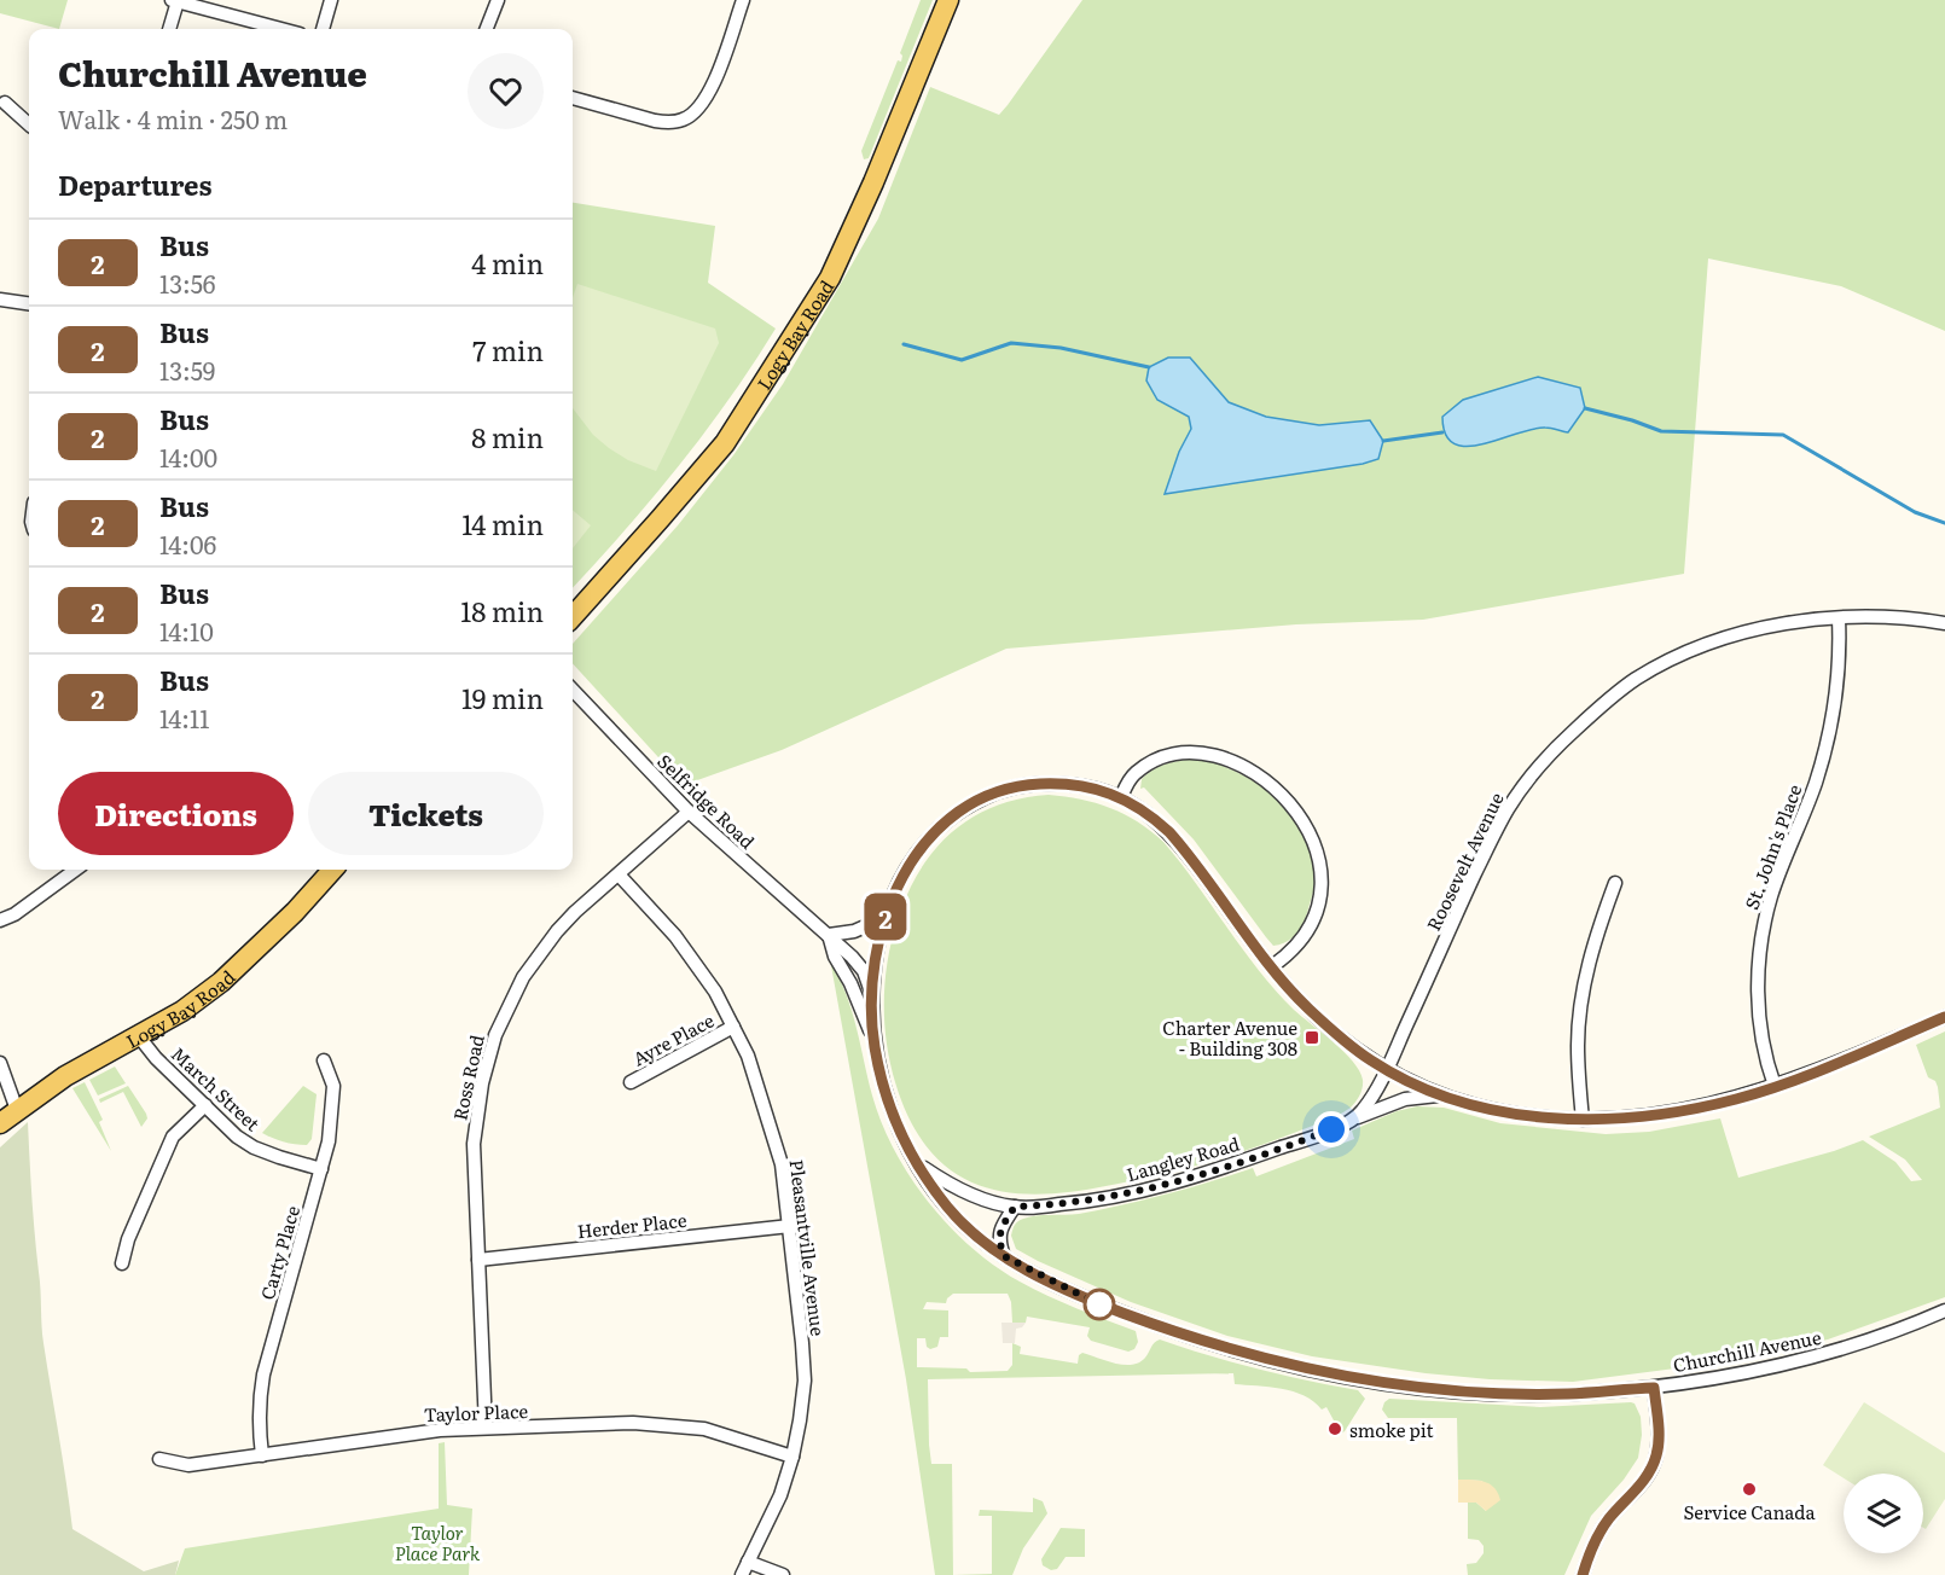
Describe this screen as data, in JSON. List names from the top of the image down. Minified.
{"streets":{"main road":["Logy Bay Road"],"street":["Selfridge Road","St. John's Place","Roosevelt Avenue","Ayre Place","Ross Road","March Street","Langley Road","Herder Place","Pleasantville Avenue","Carty Place","Churchill Avenue","Taylor Place"]},"crossings":[["Logy Bay Road","March Street"],["Selfridge Road","Ross Road"],["Selfridge Road","Churchill Avenue"],["St. John's Place","Roosevelt Avenue"],["Ayre Place","Pleasantville Avenue"],["Ross Road","Herder Place"],["Ross Road","Pleasantville Avenue"],["Ross Road","Taylor Place"],["March Street","Carty Place"],["Langley Road","Churchill Avenue"],["Herder Place","Pleasantville Avenue"],["Pleasantville Avenue","Taylor Place"],["Carty Place","Taylor Place"]],"parks":["Taylor Place Park"],"places":{"transit":["Charter Avenue - Building 308"],"other":["smoke pit","Service Canada"]},"lines":["bus line 2"],"page":{"on_map":"2","heading":[["Churchill Avenue","Walk · 4 min · 250 m"],"Departures"],"list":[{"mark":"2","name":"Bus","note":"13:56","value":"4 min"},{"mark":"2","name":"Bus","note":"13:59","value":"7 min"},{"mark":"2","name":"Bus","note":"14:00","value":"8 min"},{"mark":"2","name":"Bus","note":"14:06","value":"14 min"},{"mark":"2","name":"Bus","note":"14:10","value":"18 min"},{"mark":"2","name":"Bus","note":"14:11","value":"19 min"}],"buttons":["Directions","Tickets"]}}
